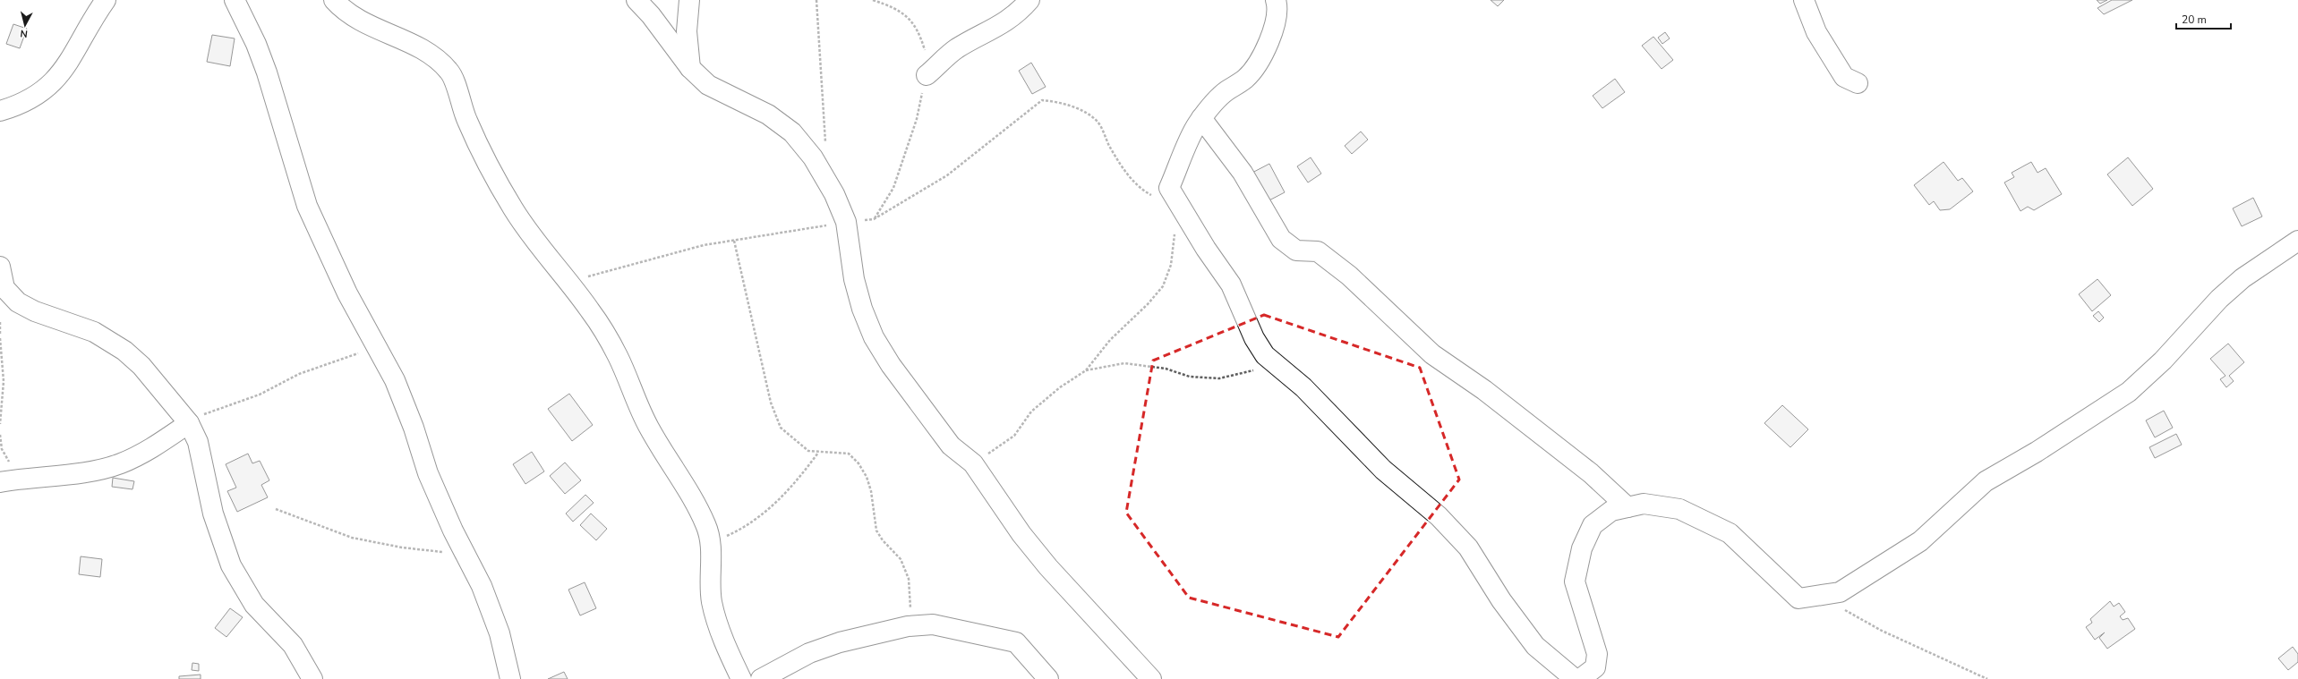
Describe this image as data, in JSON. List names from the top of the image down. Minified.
{"scale_bar":"20 m","north":"bottom"}
